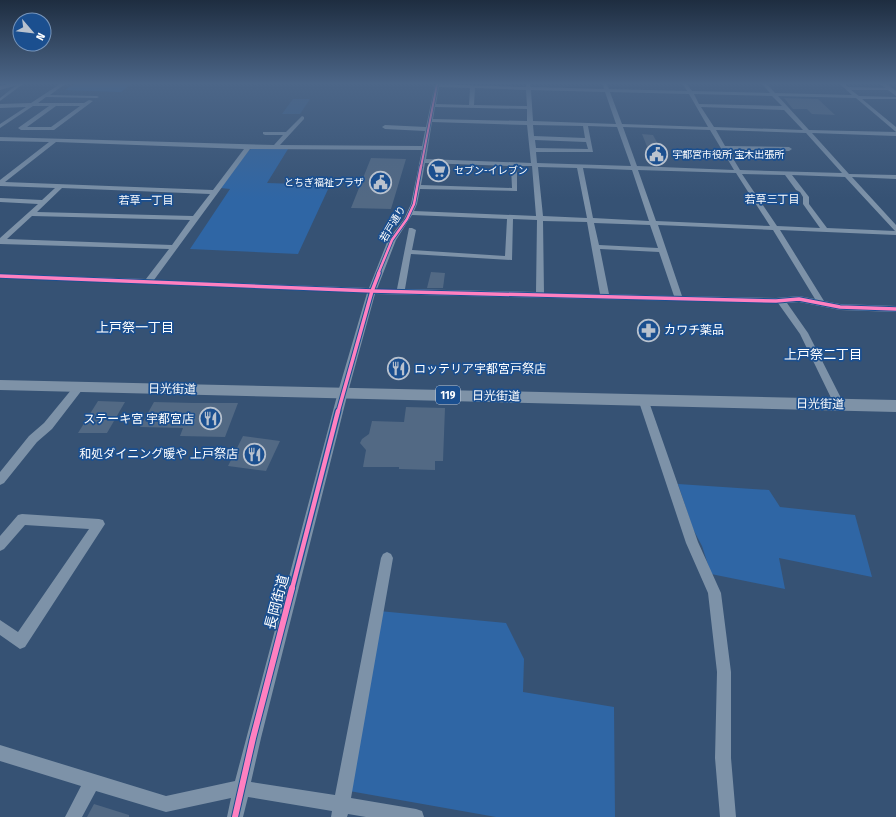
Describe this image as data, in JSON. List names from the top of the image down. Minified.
{"streets":{"highway":["日光街道","119"],"street":["若戸通り","長岡街道"]},"crossings":[["若戸通り","日光街道"],["若戸通り","長岡街道"],["日光街道","長岡街道"]],"districts":["若草三丁目","若草一丁目","上戸祭一丁目","上戸祭二丁目"],"places":{"public building":["宇都宮市役所 宝木出張所","とちぎ福祉プラザ"],"supermarket":["セブン-イレブン"],"pharmacy":["カワチ薬品"],"restaurant":["ロッテリア宇都宮戸祭店","ステーキ宮 宇都宮店","和処ダイニング暖や 上戸祭店"]},"north":"bottom right"}
